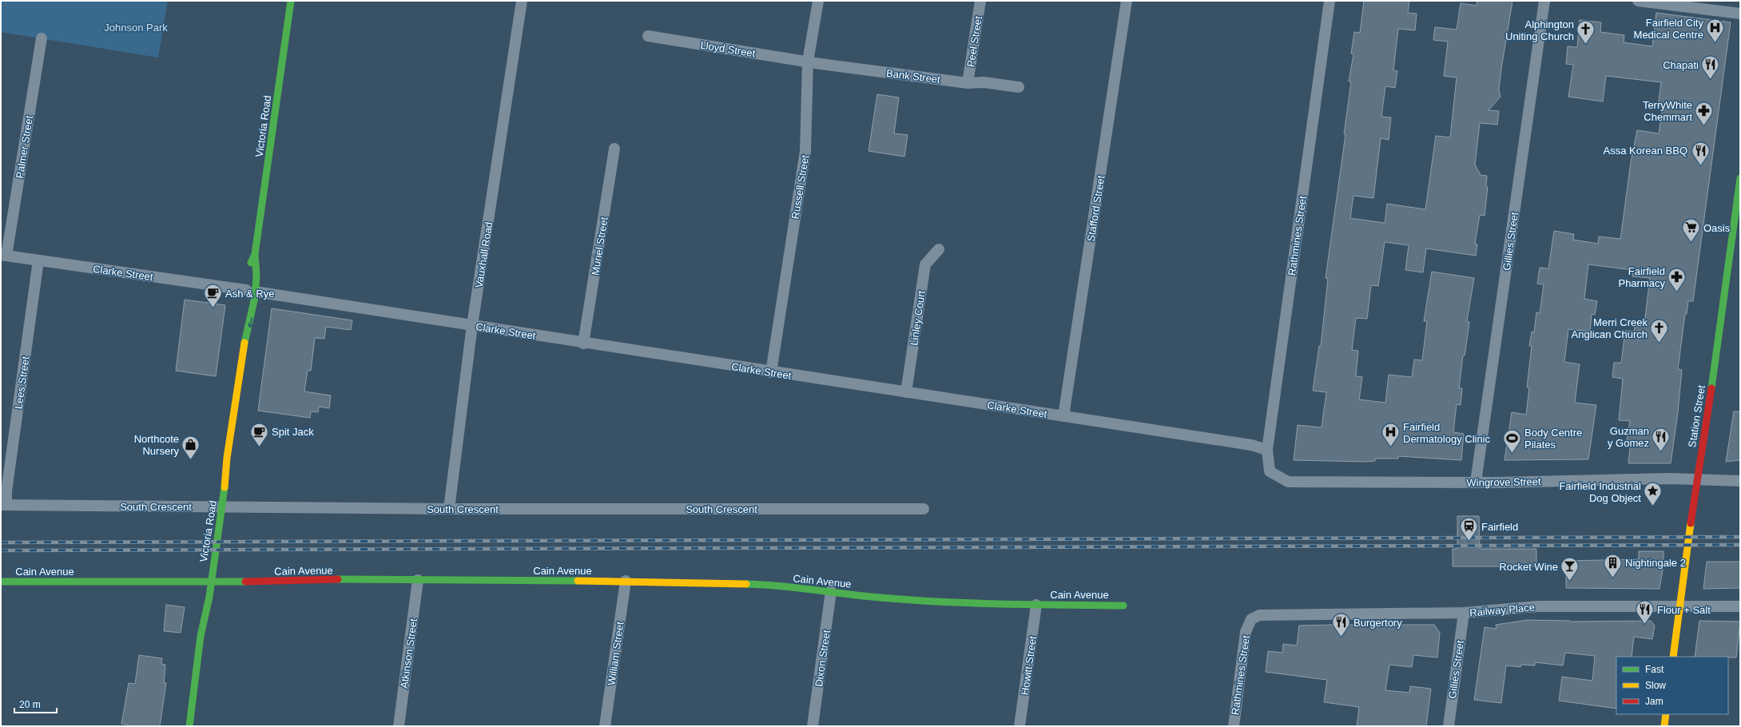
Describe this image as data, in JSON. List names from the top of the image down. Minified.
{"streets":{"street":["Peel Street","Lloyd Street","Bank Street","Victoria Road","Palmer Street","Russell Street","Stafford Street","Rathmines Street","Gillies Street","Muriel Street","Vauxhall Road","Clarke Street","Linley Court","Lees Street","Station Street","Wingrove Street","South Crescent","Cain Avenue","Railway Place","Atkinson Street","William Street","Dixon Street","Howitt Street"]},"crossings":[["Peel Street","Bank Street"],["Lloyd Street","Bank Street"],["Lloyd Street","Russell Street"],["Bank Street","Russell Street"],["Victoria Road","Clarke Street"],["Victoria Road","South Crescent"],["Victoria Road","Cain Avenue"],["Palmer Street","Clarke Street"],["Russell Street","Clarke Street"],["Stafford Street","Clarke Street"],["Rathmines Street","Clarke Street"],["Rathmines Street","Wingrove Street"],["Rathmines Street","Railway Place"],["Gillies Street","Wingrove Street"],["Gillies Street","Railway Place"],["Muriel Street","Clarke Street"],["Vauxhall Road","Clarke Street"],["Vauxhall Road","South Crescent"],["Clarke Street","Linley Court"],["Clarke Street","Lees Street"],["Lees Street","South Crescent"],["Station Street","Wingrove Street"],["Station Street","Railway Place"],["Cain Avenue","Atkinson Street"],["Cain Avenue","William Street"],["Cain Avenue","Dixon Street"],["Cain Avenue","Howitt Street"]],"parks":["Johnson Park"],"places":{"hospital":["Fairfield City Medical Centre","Fairfield Dermatology Clinic"],"church":["Alphington Uniting Church","Merri Creek Anglican Church"],"restaurant":["Chapati","Assa Korean BBQ","Guzman y Gomez","Flour + Salt","Burgertory"],"pharmacy":["TerryWhite Chemmart","Fairfield Pharmacy"],"supermarket":["Oasis"],"cafe":["Ash & Rye","Spit Jack"],"sports":["Body Centre Pilates"],"shop":["Northcote Nursery"],"place":["Fairfield Industrial Dog Object"],"station":["Fairfield"],"building":["Nightingale 2"],"bar":["Rocket Wine"]},"legend":["Fast","Slow","Jam"],"scale_bar":"20 m"}
